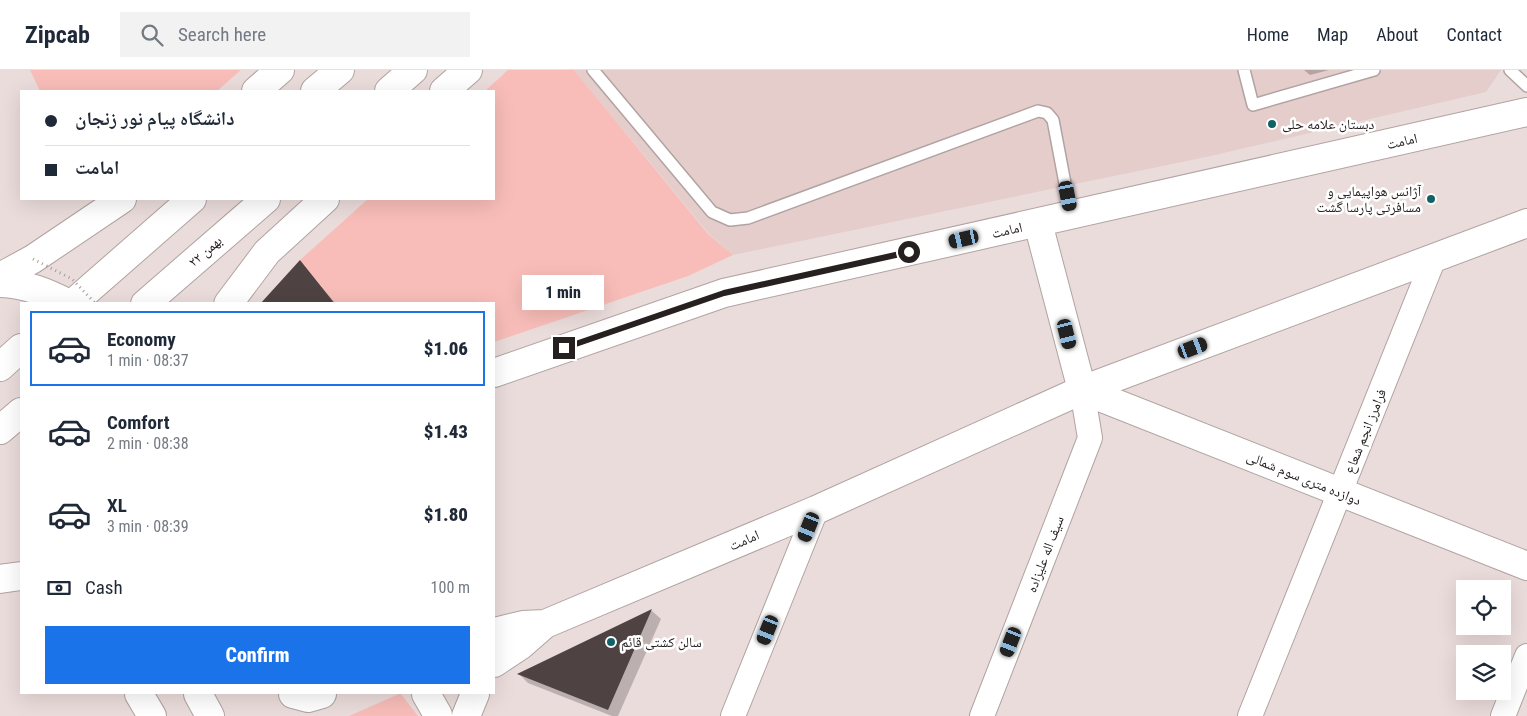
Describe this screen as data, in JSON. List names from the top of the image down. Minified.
{"streets":{"main road":["امامت","۲۲ بهمن","دوازده متری سوم شمالی"],"street":["فرامرز انجم شعاع","سیف اله علیزاده"]},"crossings":[["امامت","فرامرز انجم شعاع"],["امامت","دوازده متری سوم شمالی"],["امامت","سیف اله علیزاده"],["فرامرز انجم شعاع","دوازده متری سوم شمالی"],["دوازده متری سوم شمالی","سیف اله علیزاده"]],"places":["دبستان علامه حلی","آژانس هواپیمایی و مسافرتی پارسا گشت","سالن کشتی قائم"],"page":{"header":"Zipcab","search":"Search here","nav":["Home","Map","About","Contact"],"banner":["دانشگاه پیام نور زنجان","امامت"],"bubble":"1 min","list":[{"name":"Economy","note":"1 min · 08:37","value":"$1.06"},{"name":"Comfort","note":"2 min · 08:38","value":"$1.43"},{"name":"XL","note":"3 min · 08:39","value":"$1.80"}],"pay":["Cash","100 m"],"buttons":"Confirm"}}
